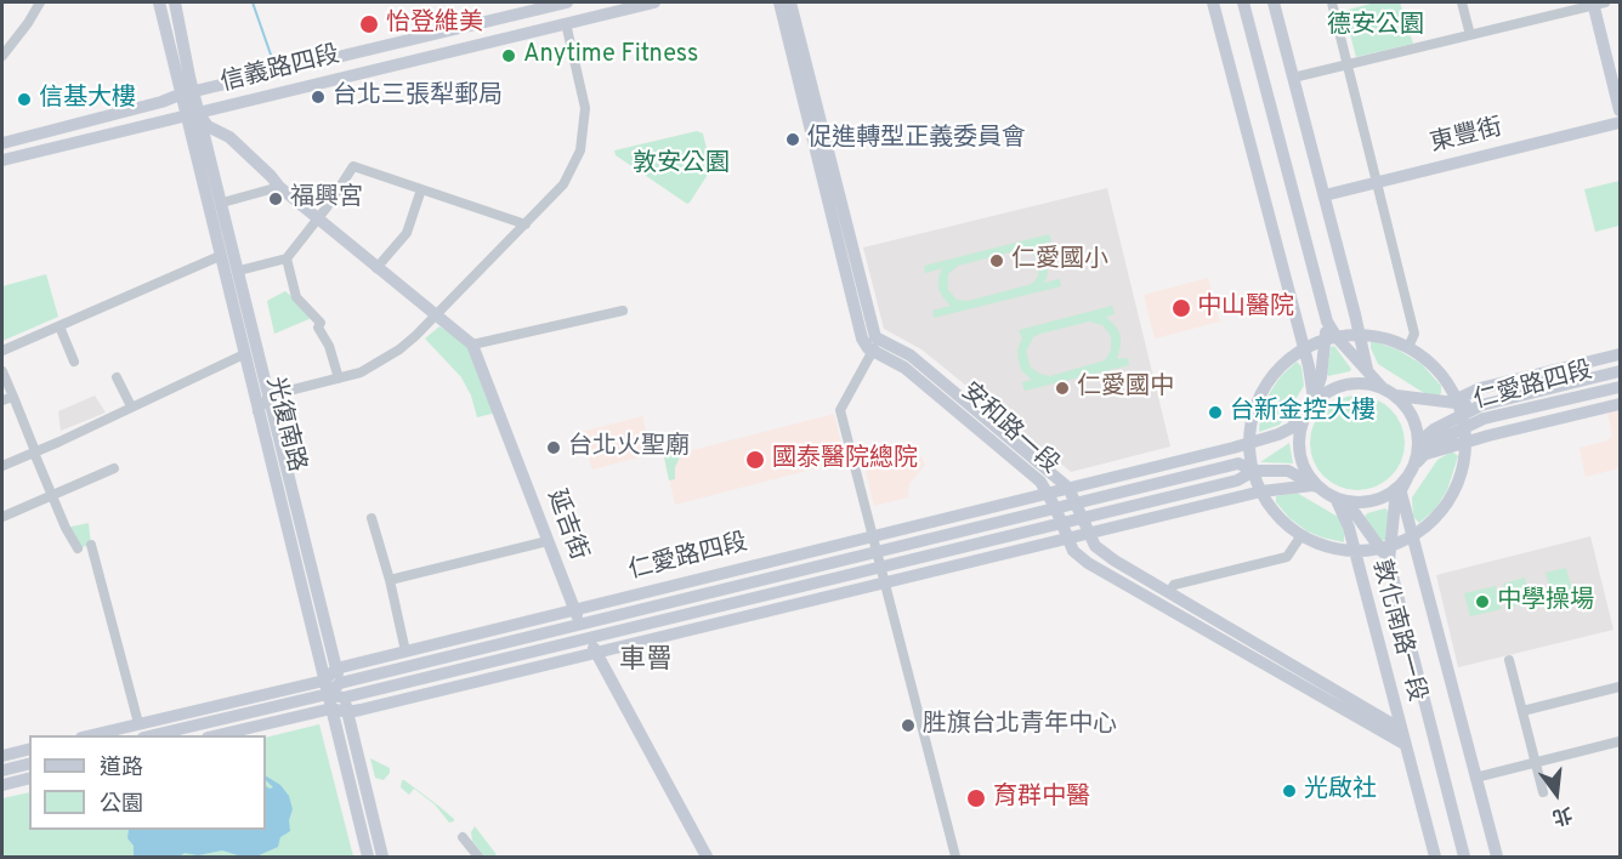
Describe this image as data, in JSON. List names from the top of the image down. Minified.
{"streets":{"main road":["信義路四段","東豐街","仁愛路四段","光復南路","安和路一段","延吉街","敦化南路一段"]},"crossings":[["信義路四段","光復南路"],["仁愛路四段","光復南路"],["仁愛路四段","安和路一段"],["仁愛路四段","延吉街"],["仁愛路四段","敦化南路一段"],["安和路一段","敦化南路一段"]],"districts":["車罾"],"parks":["德安公園","敦安公園"],"places":["怡登維美","Anytime Fitness","台北三張犁郵局","信基大樓","促進轉型正義委員會","福興宮","仁愛國小","中山醫院","仁愛國中","台新金控大樓","台北火聖廟","國泰醫院總院","中學操場","胜旗台北青年中心","光啟社","育群中醫"],"legend":["道路","公園"],"north":"bottom"}
